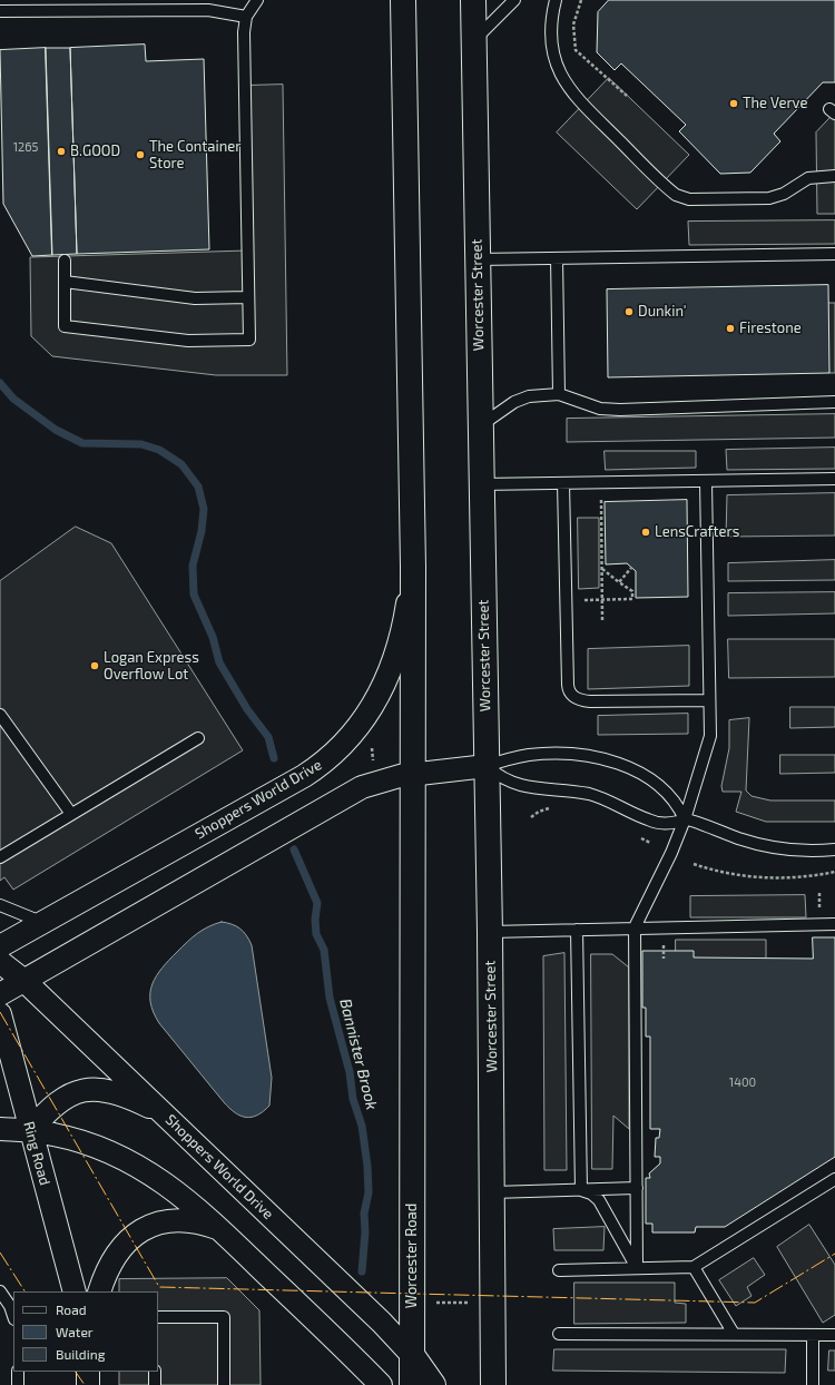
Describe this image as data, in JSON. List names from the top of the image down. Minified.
{"streets":{"highway":["Worcester Street","Worcester Road"],"street":["Shoppers World Drive","Ring Road"]},"crossings":[["Shoppers World Drive","Worcester Road"]],"water":["Bannister Brook"],"places":["The Verve","B.GOOD","The Container Store","Dunkin'","Firestone","LensCrafters","Logan Express Overflow Lot"],"house_numbers":["1265","1400"],"legend":["Road","Water","Building"]}
